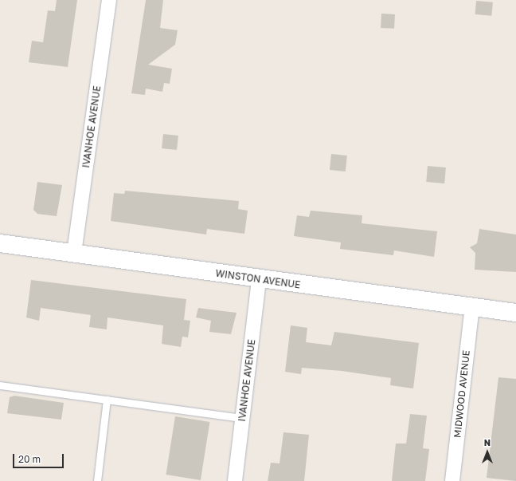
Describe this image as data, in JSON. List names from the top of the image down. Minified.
{"streets":{"street":["IVANHOE AVENUE","WINSTON AVENUE","MIDWOOD AVENUE"]},"crossings":[["IVANHOE AVENUE","WINSTON AVENUE"],["WINSTON AVENUE","MIDWOOD AVENUE"]],"scale_bar":"20 m","north":"top"}
